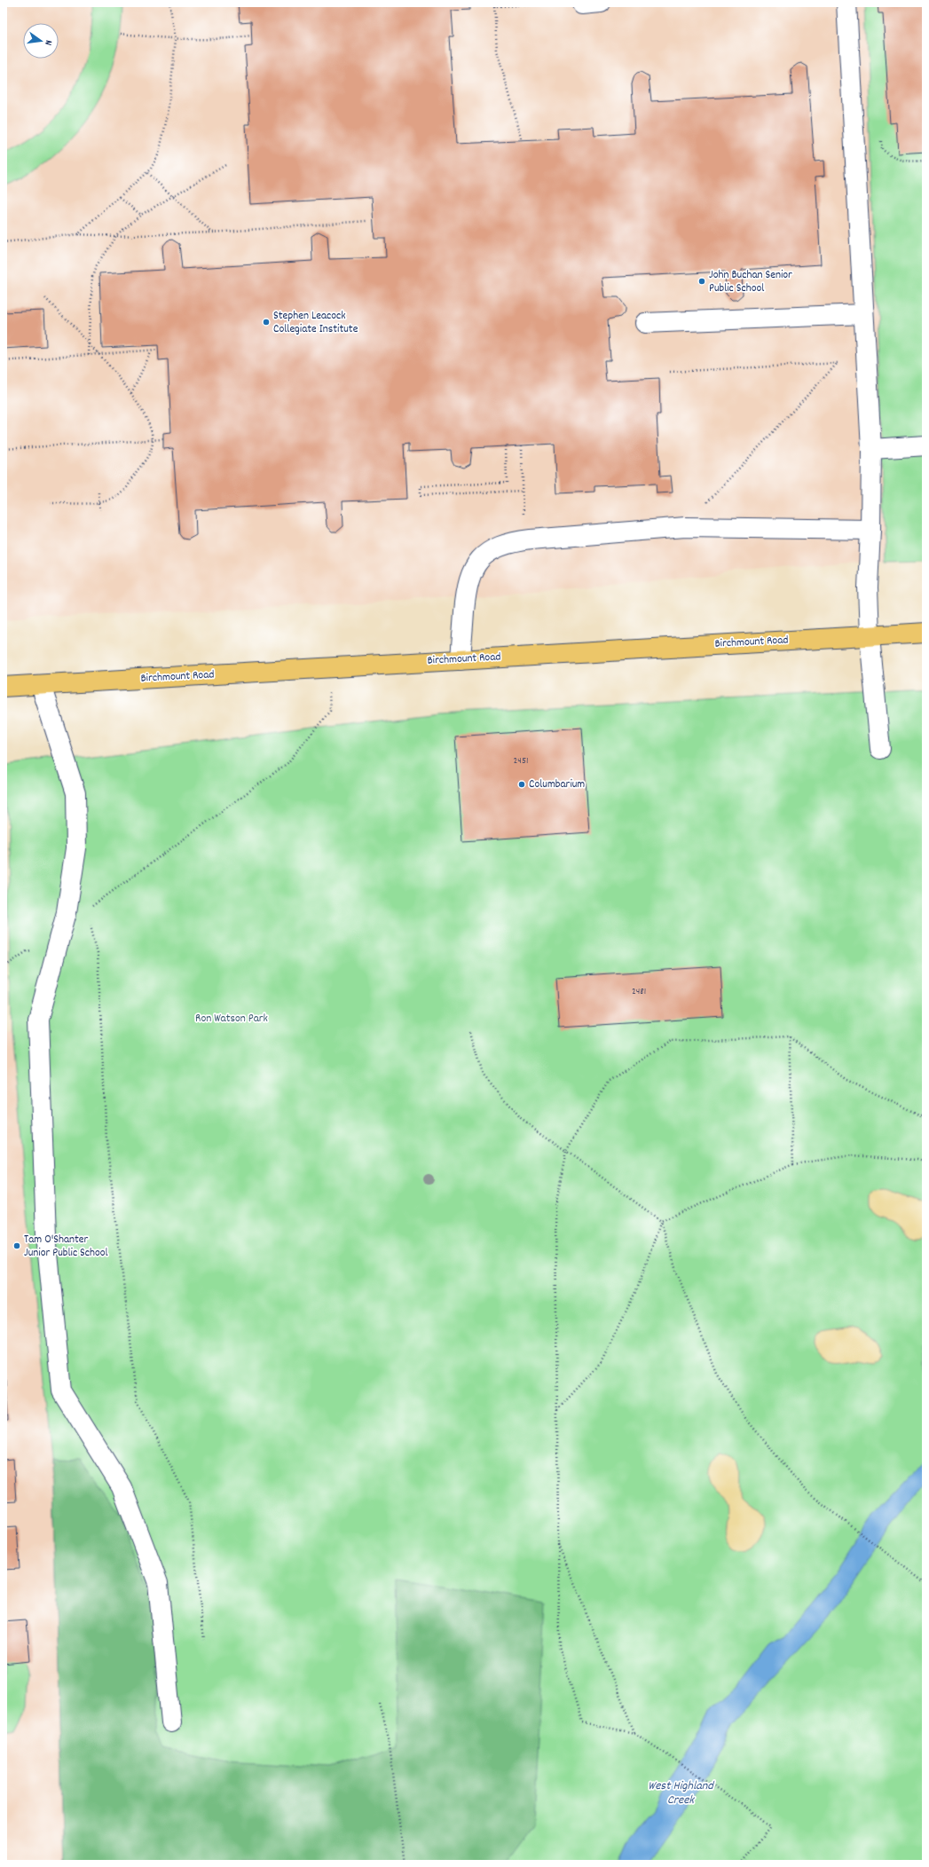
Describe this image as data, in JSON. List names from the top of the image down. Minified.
{"streets":{"main road":["Birchmount Road"]},"water":["West Highland Creek"],"parks":["Ron Watson Park"],"places":["John Buchan Senior Public School","Stephen Leacock Collegiate Institute","Columbarium","Tam O'Shanter Junior Public School"],"house_numbers":["2451","2481"],"north":"right"}
